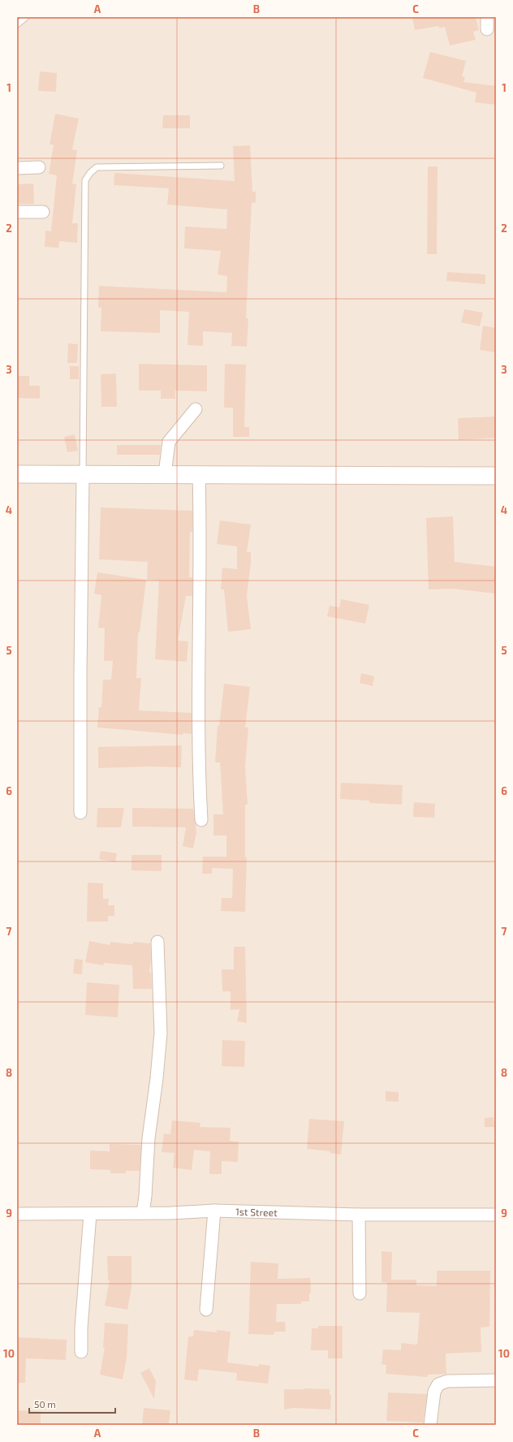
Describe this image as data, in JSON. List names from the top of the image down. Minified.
{"streets":{"street":["1st Street"]},"scale_bar":"50 m","grid":{"columns":["A","B","C"],"rows":["1","2","3","4","5","6","7","8","9","10"]}}
